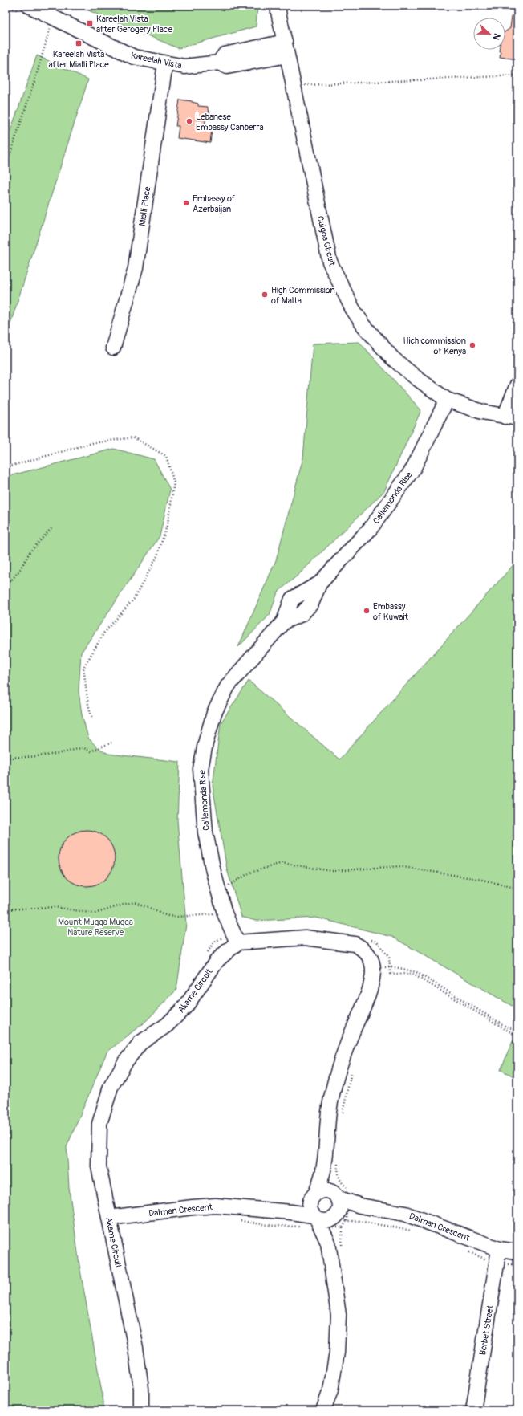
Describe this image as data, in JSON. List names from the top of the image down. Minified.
{"streets":{"street":["Kareelah Vista","Mialli Place","Culgoa Circuit","Callemonda Rise","Akame Circuit","Dalman Crescent","Berbet Street"]},"crossings":[["Kareelah Vista","Mialli Place"],["Kareelah Vista","Culgoa Circuit"],["Culgoa Circuit","Callemonda Rise"],["Callemonda Rise","Akame Circuit"],["Akame Circuit","Dalman Crescent"],["Dalman Crescent","Berbet Street"]],"parks":["Mount Mugga Mugga Nature Reserve"],"places":{"transit":["Kareelah Vista after Gerogery Place","Kareelah Vista after Mialli Place"],"other":["Lebanese Embassy Canberra","Embassy of Azerbaijan","High Commission of Malta","Hich commission of Kenya","Embassy of Kuwait"]},"north":"right"}
